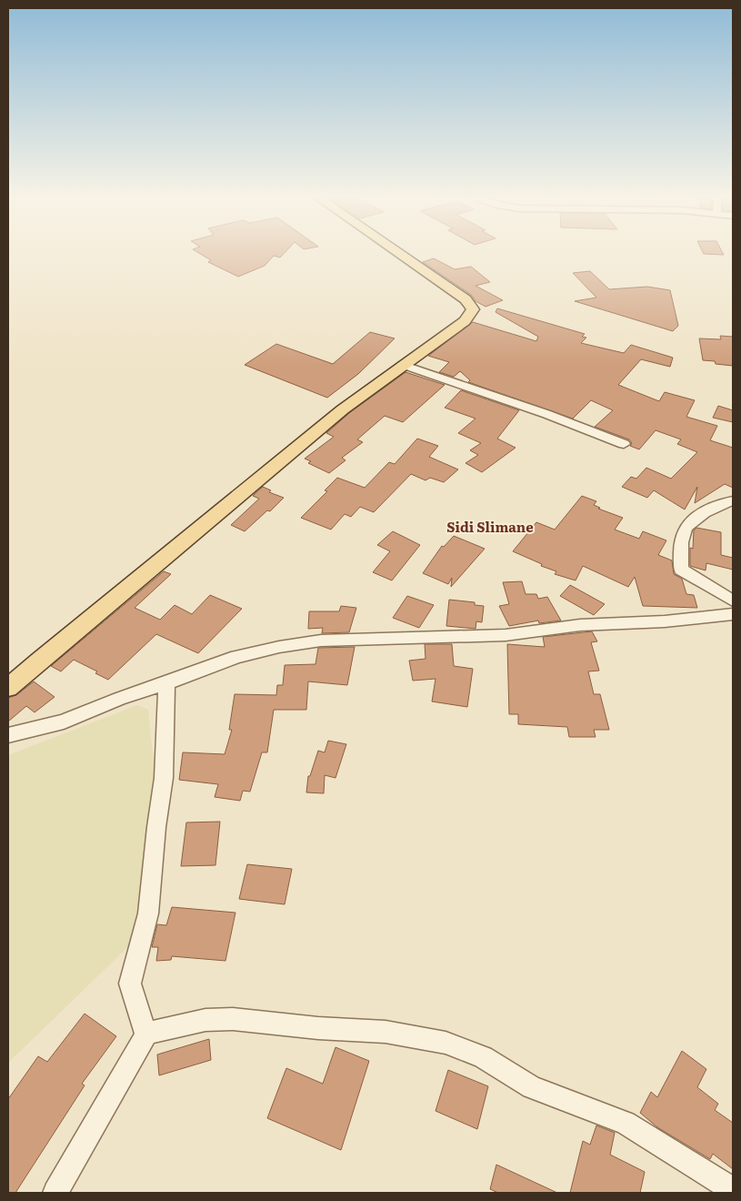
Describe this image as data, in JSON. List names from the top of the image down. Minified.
{"districts":["Sidi Slimane"]}
